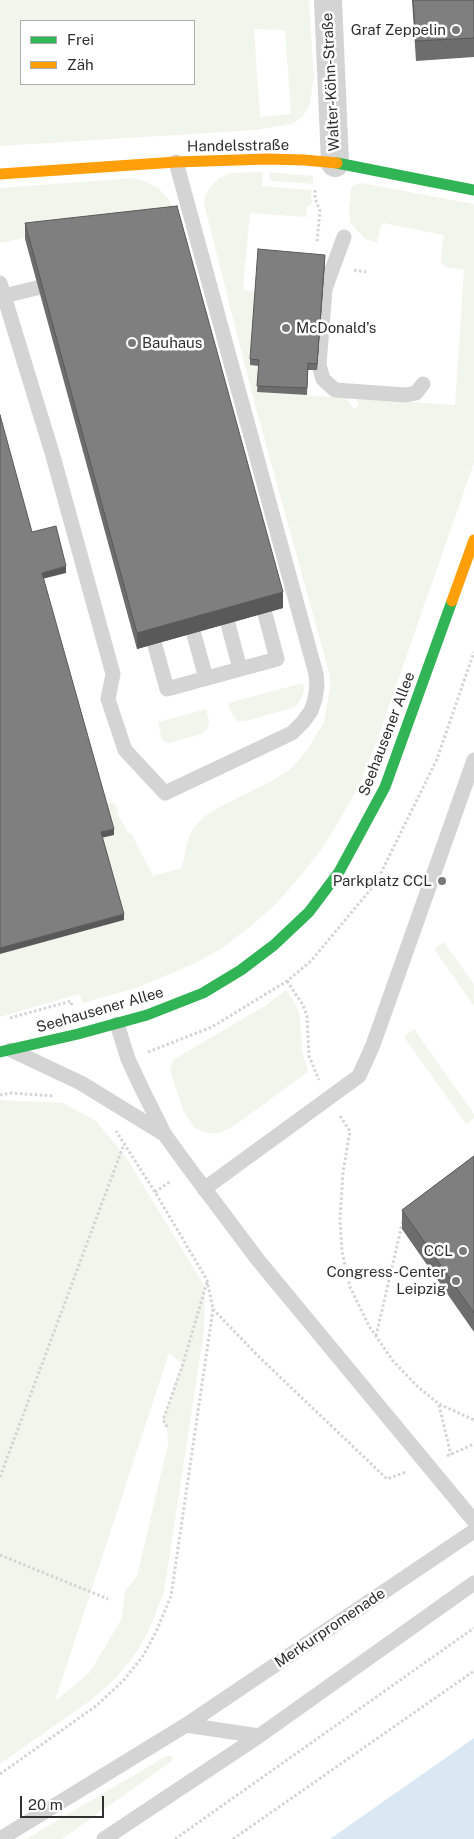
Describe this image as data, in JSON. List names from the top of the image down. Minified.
{"streets":{"main road":["Handelsstraße","Seehausener Allee"],"street":["Walter-Köhn-Straße"],"lane":["Merkurpromenade"]},"crossings":[["Walter-Köhn-Straße","Handelsstraße"]],"places":["Graf Zeppelin","McDonald's","Bauhaus","Parkplatz CCL","CCL","Congress-Center Leipzig"],"legend":["Frei","Zäh"],"scale_bar":"20 m"}
